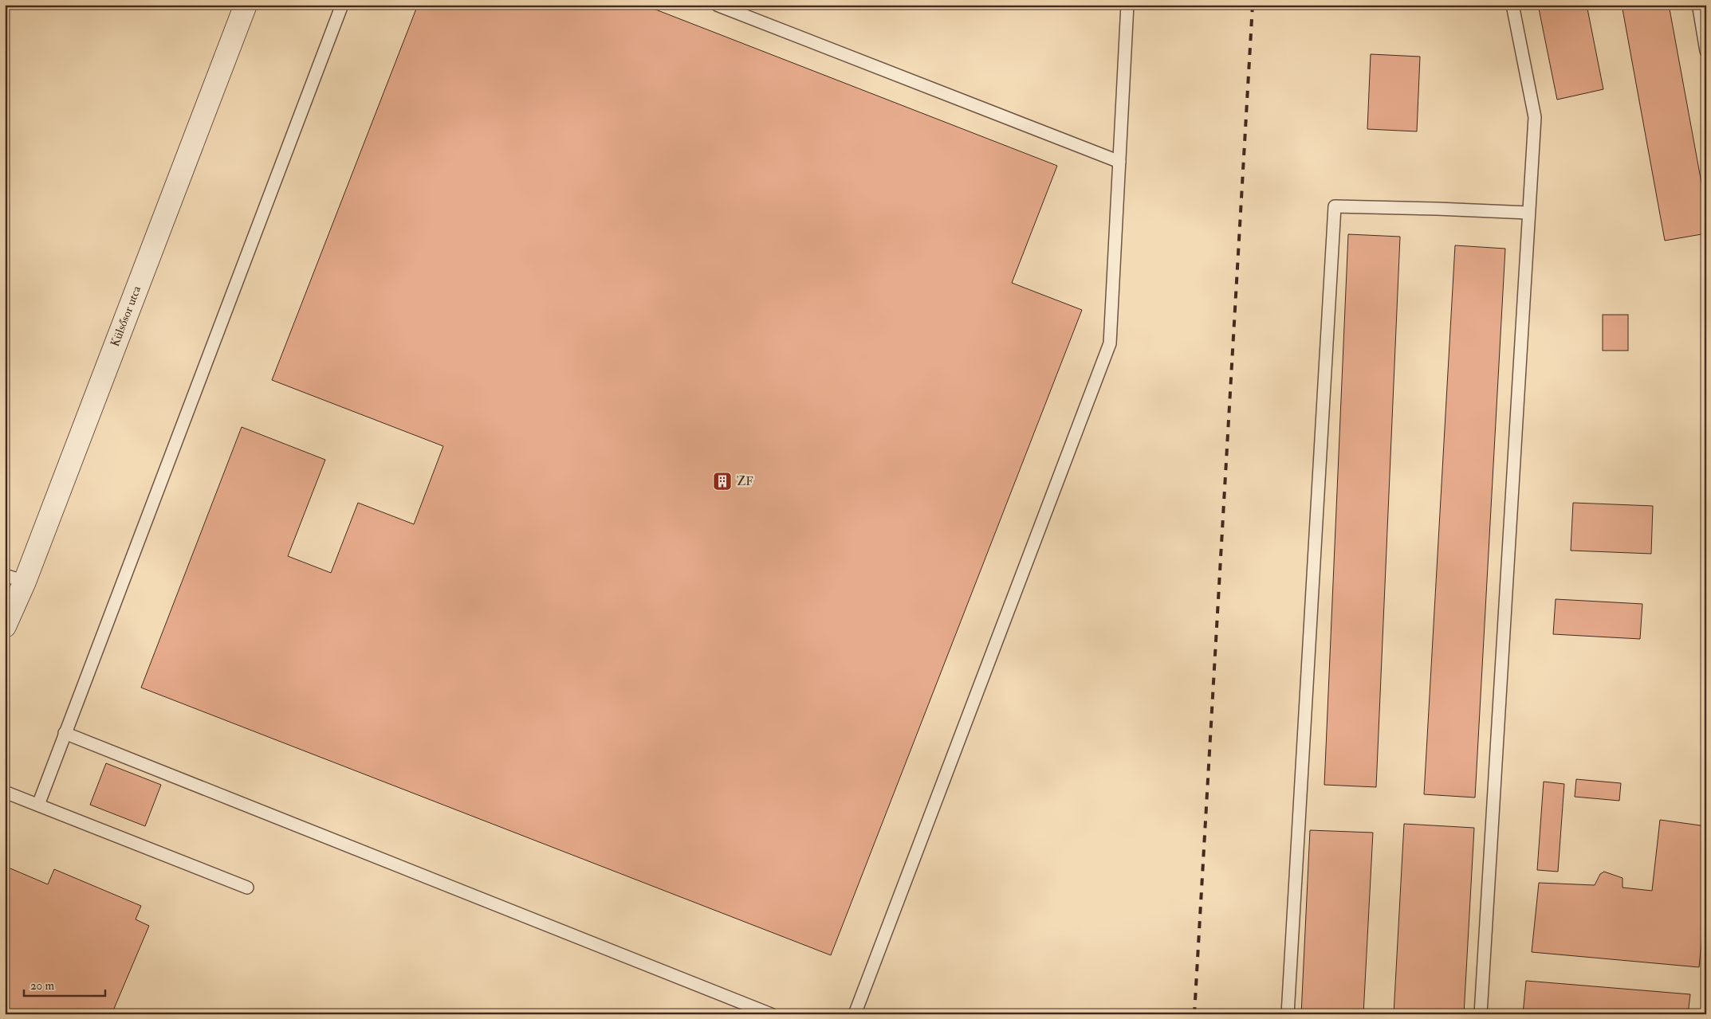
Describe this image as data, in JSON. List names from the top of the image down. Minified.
{"streets":{"street":["Külsősor utca"]},"places":{"building":["ZF"]},"scale_bar":"20 m"}
